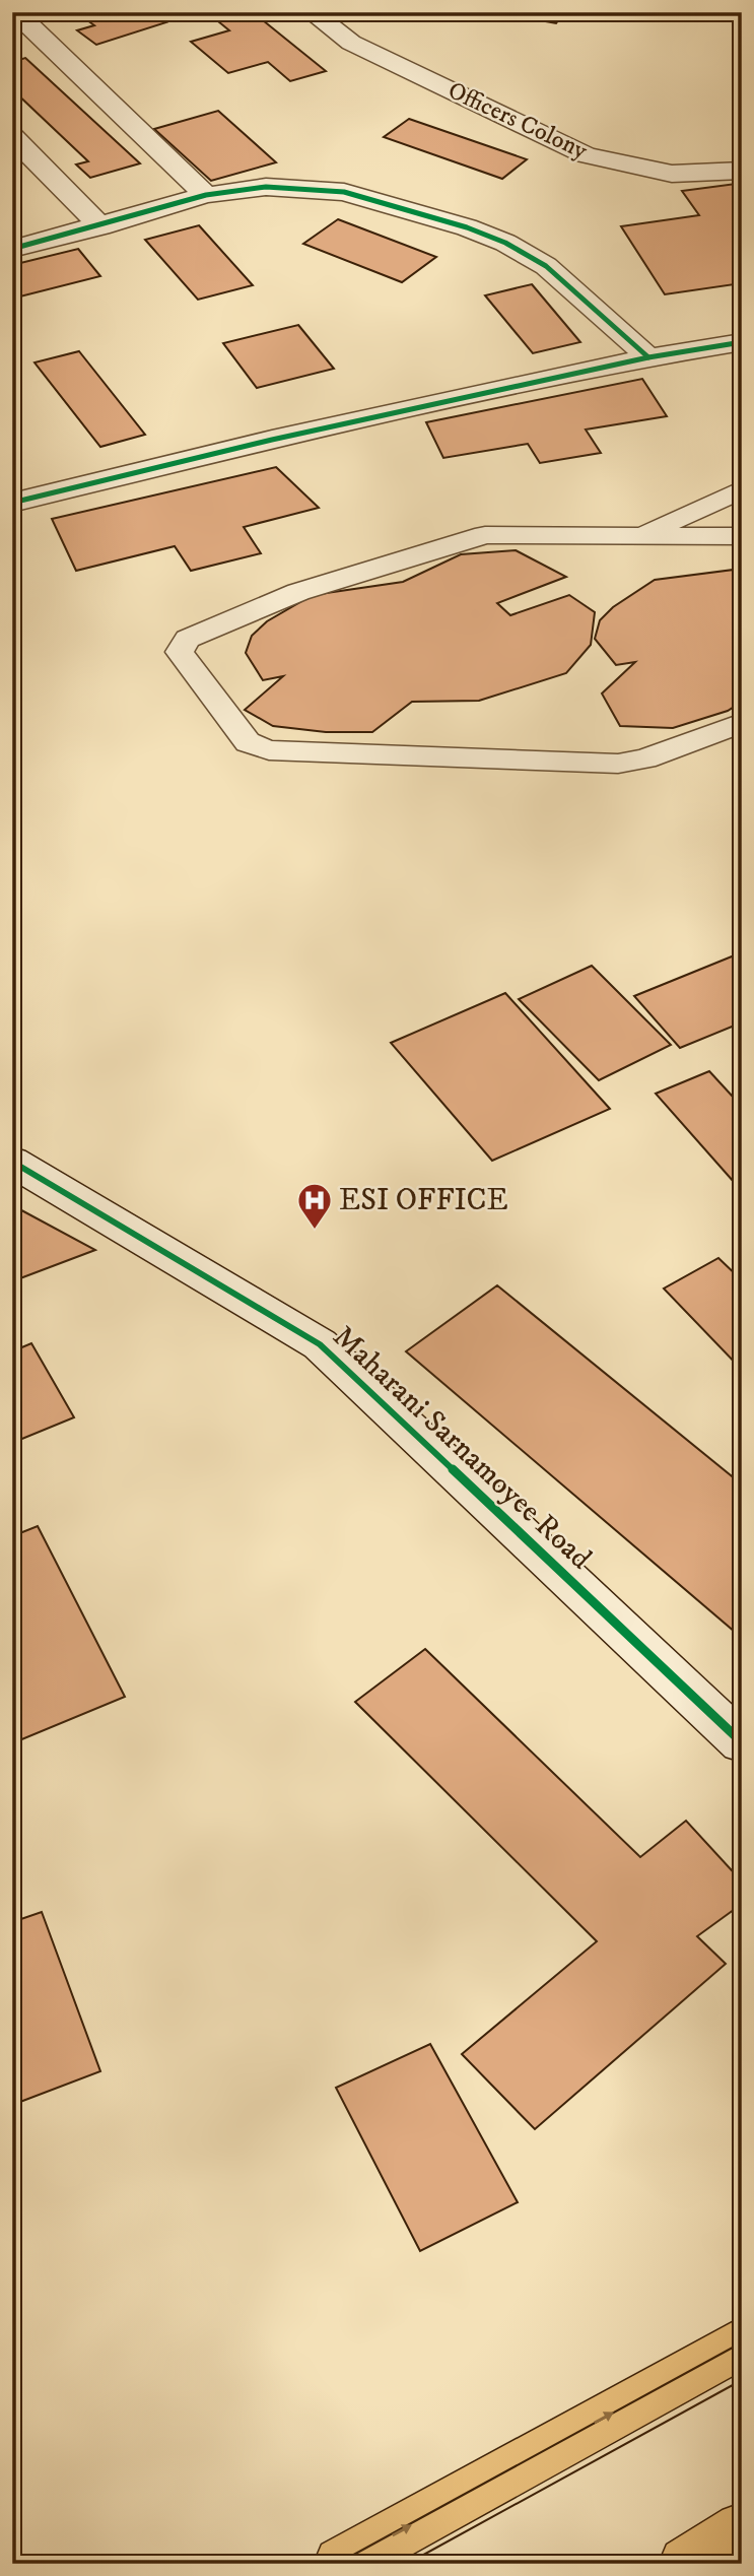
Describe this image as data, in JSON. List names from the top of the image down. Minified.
{"streets":{"street":["Officers Colony","Maharani Sarnamoyee Road"]},"places":{"hospital":["ESI OFFICE"]}}
